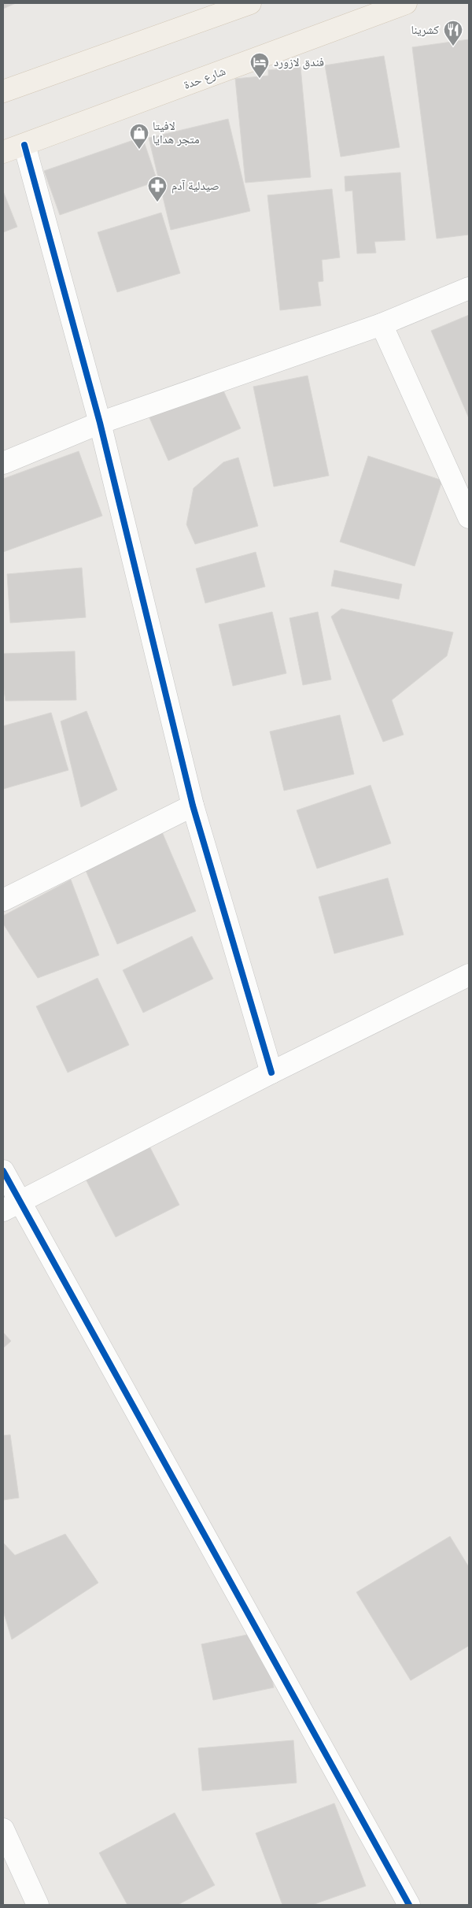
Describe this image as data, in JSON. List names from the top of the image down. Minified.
{"streets":{"main road":["شارع حدة"]},"places":{"restaurant":["كشرينا"],"hotel":["فندق لازورد"],"shop":["لافيتا متجر هدايا"],"pharmacy":["صيدلية آدم"]}}
